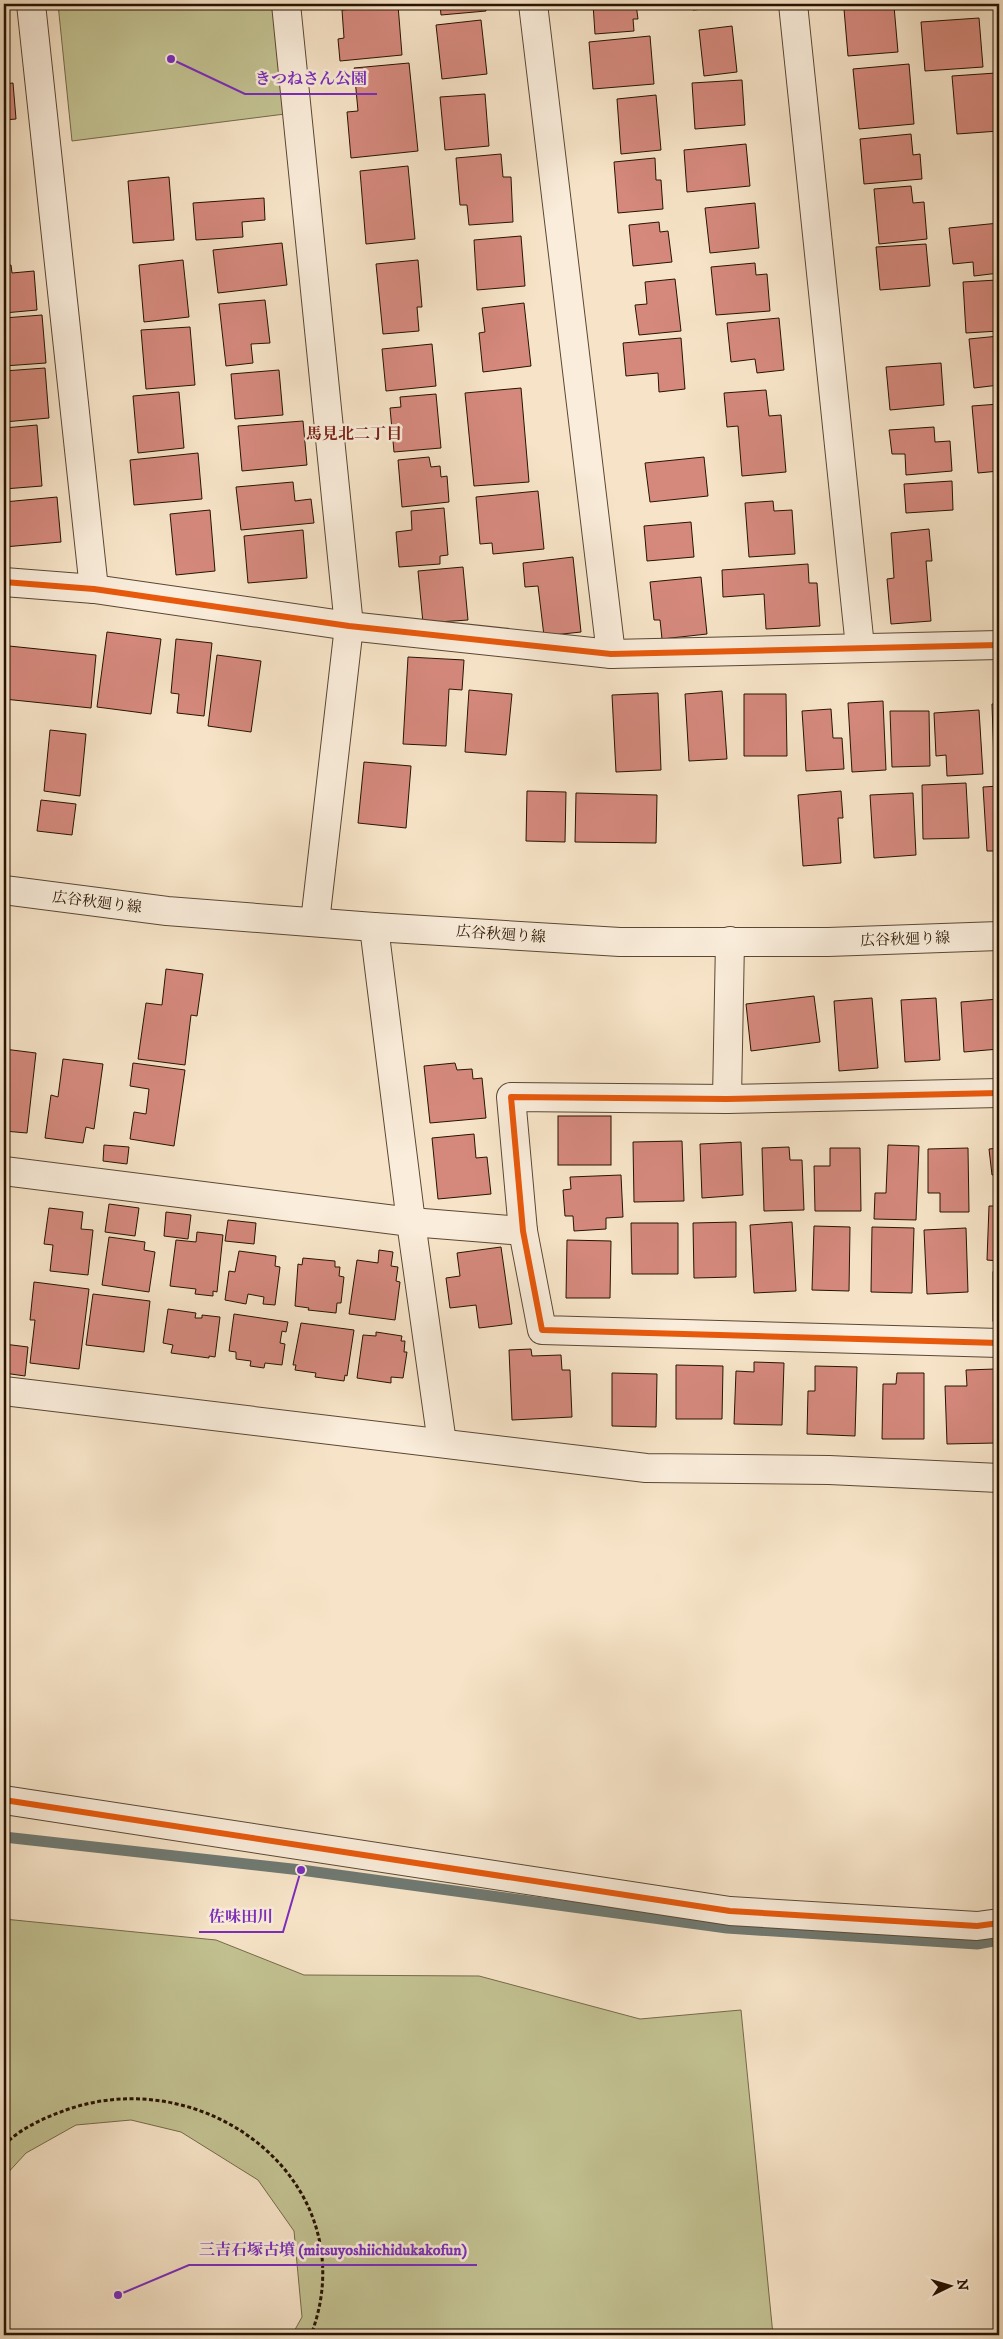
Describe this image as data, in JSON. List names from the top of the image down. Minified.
{"streets":{"street":["広谷秋廻り線"]},"districts":["馬見北二丁目"],"places":["きつねさん公園","佐味田川","三吉石塚古墳 (mitsuyoshiichidukakofun)"],"north":"right"}
